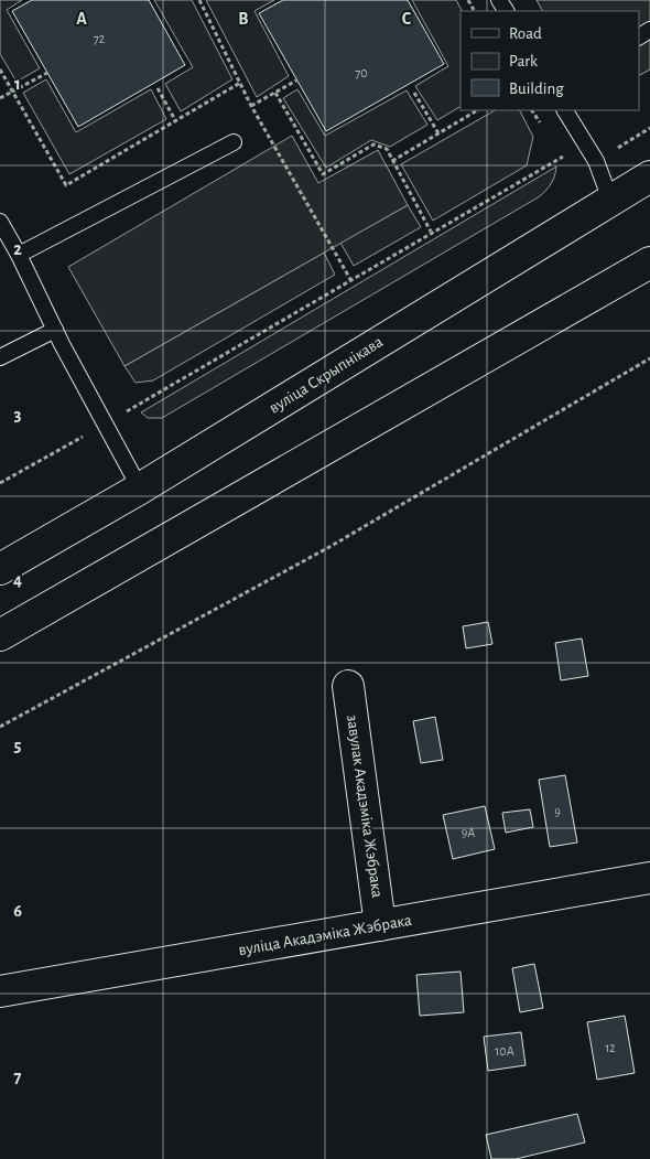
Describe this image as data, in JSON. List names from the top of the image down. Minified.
{"streets":{"main road":["вуліца Скрыпнікава","завулак Акадэміка Жэбрака","вуліца Акадэміка Жэбрака"]},"crossings":[["завулак Акадэміка Жэбрака","вуліца Акадэміка Жэбрака"]],"house_numbers":["72","70","9","9А","12","10А"],"legend":["Road","Park","Building"],"grid":{"columns":["A","B","C"],"rows":["1","2","3","4","5","6","7"]}}
